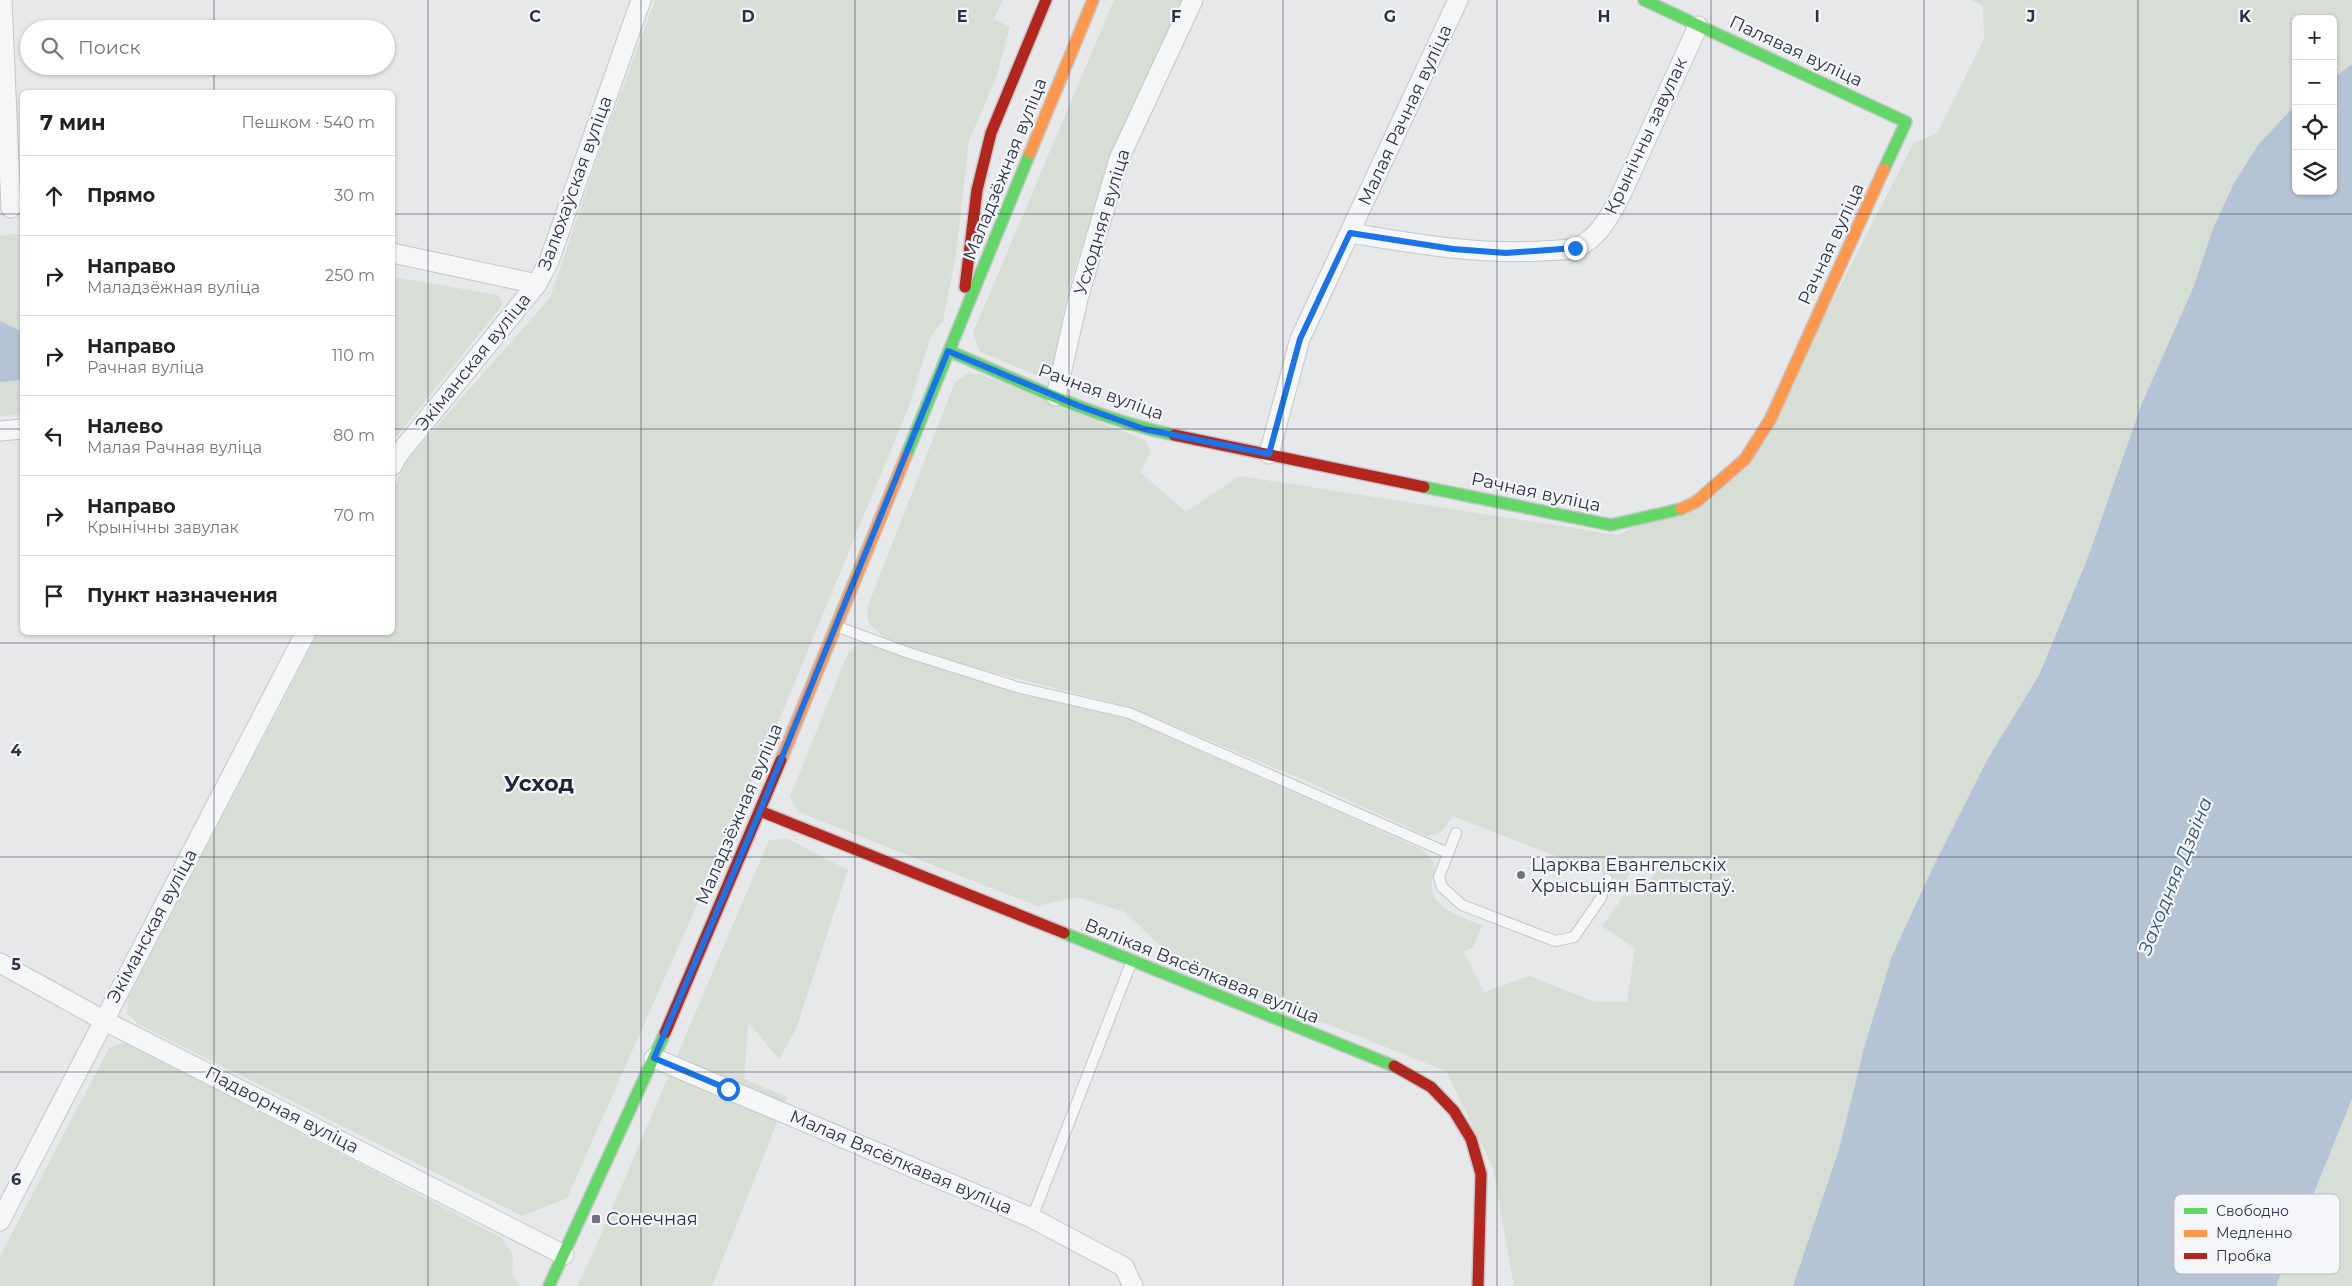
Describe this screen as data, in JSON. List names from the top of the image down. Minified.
{"streets":{"street":["Палявая вуліца","Малая Рачная вуліца","Крынічны завулак","Маладзёжная вуліца","Залюхаўская вуліца","Усходняя вуліца","Рачная вуліца","Экіманская вуліца","Вялікая Вясёлкавая вуліца","Падворная вуліца","Малая Вясёлкавая вуліца"]},"crossings":[["Палявая вуліца","Крынічны завулак"],["Палявая вуліца","Рачная вуліца"],["Малая Рачная вуліца","Крынічны завулак"],["Малая Рачная вуліца","Рачная вуліца"],["Маладзёжная вуліца","Рачная вуліца"],["Маладзёжная вуліца","Вялікая Вясёлкавая вуліца"],["Маладзёжная вуліца","Падворная вуліца"],["Маладзёжная вуліца","Малая Вясёлкавая вуліца"],["Залюхаўская вуліца","Экіманская вуліца"],["Усходняя вуліца","Рачная вуліца"],["Экіманская вуліца","Падворная вуліца"]],"districts":["Усход"],"water":["Заходняя Дзвіна"],"places":{"other":["Царква Евангельскіх Хрысьціян Баптыстаў."],"transit":["Сонечная"]},"legend":["Свободно","Медленно","Пробка"],"page":{"map_buttons":["+","−"],"search":"Поиск","heading":["7 мин","Пешком · 540 m"],"list":[["Прямо","30 m"],["Направо","Маладзёжная вуліца","250 m"],["Направо","Рачная вуліца","110 m"],["Налево","Малая Рачная вуліца","80 m"],["Направо","Крынічны завулак","70 m"],"Пункт назначения"]},"grid":{"columns":["C","D","E","F","G","H","I","J","K"],"rows":["4","5","6"]}}
